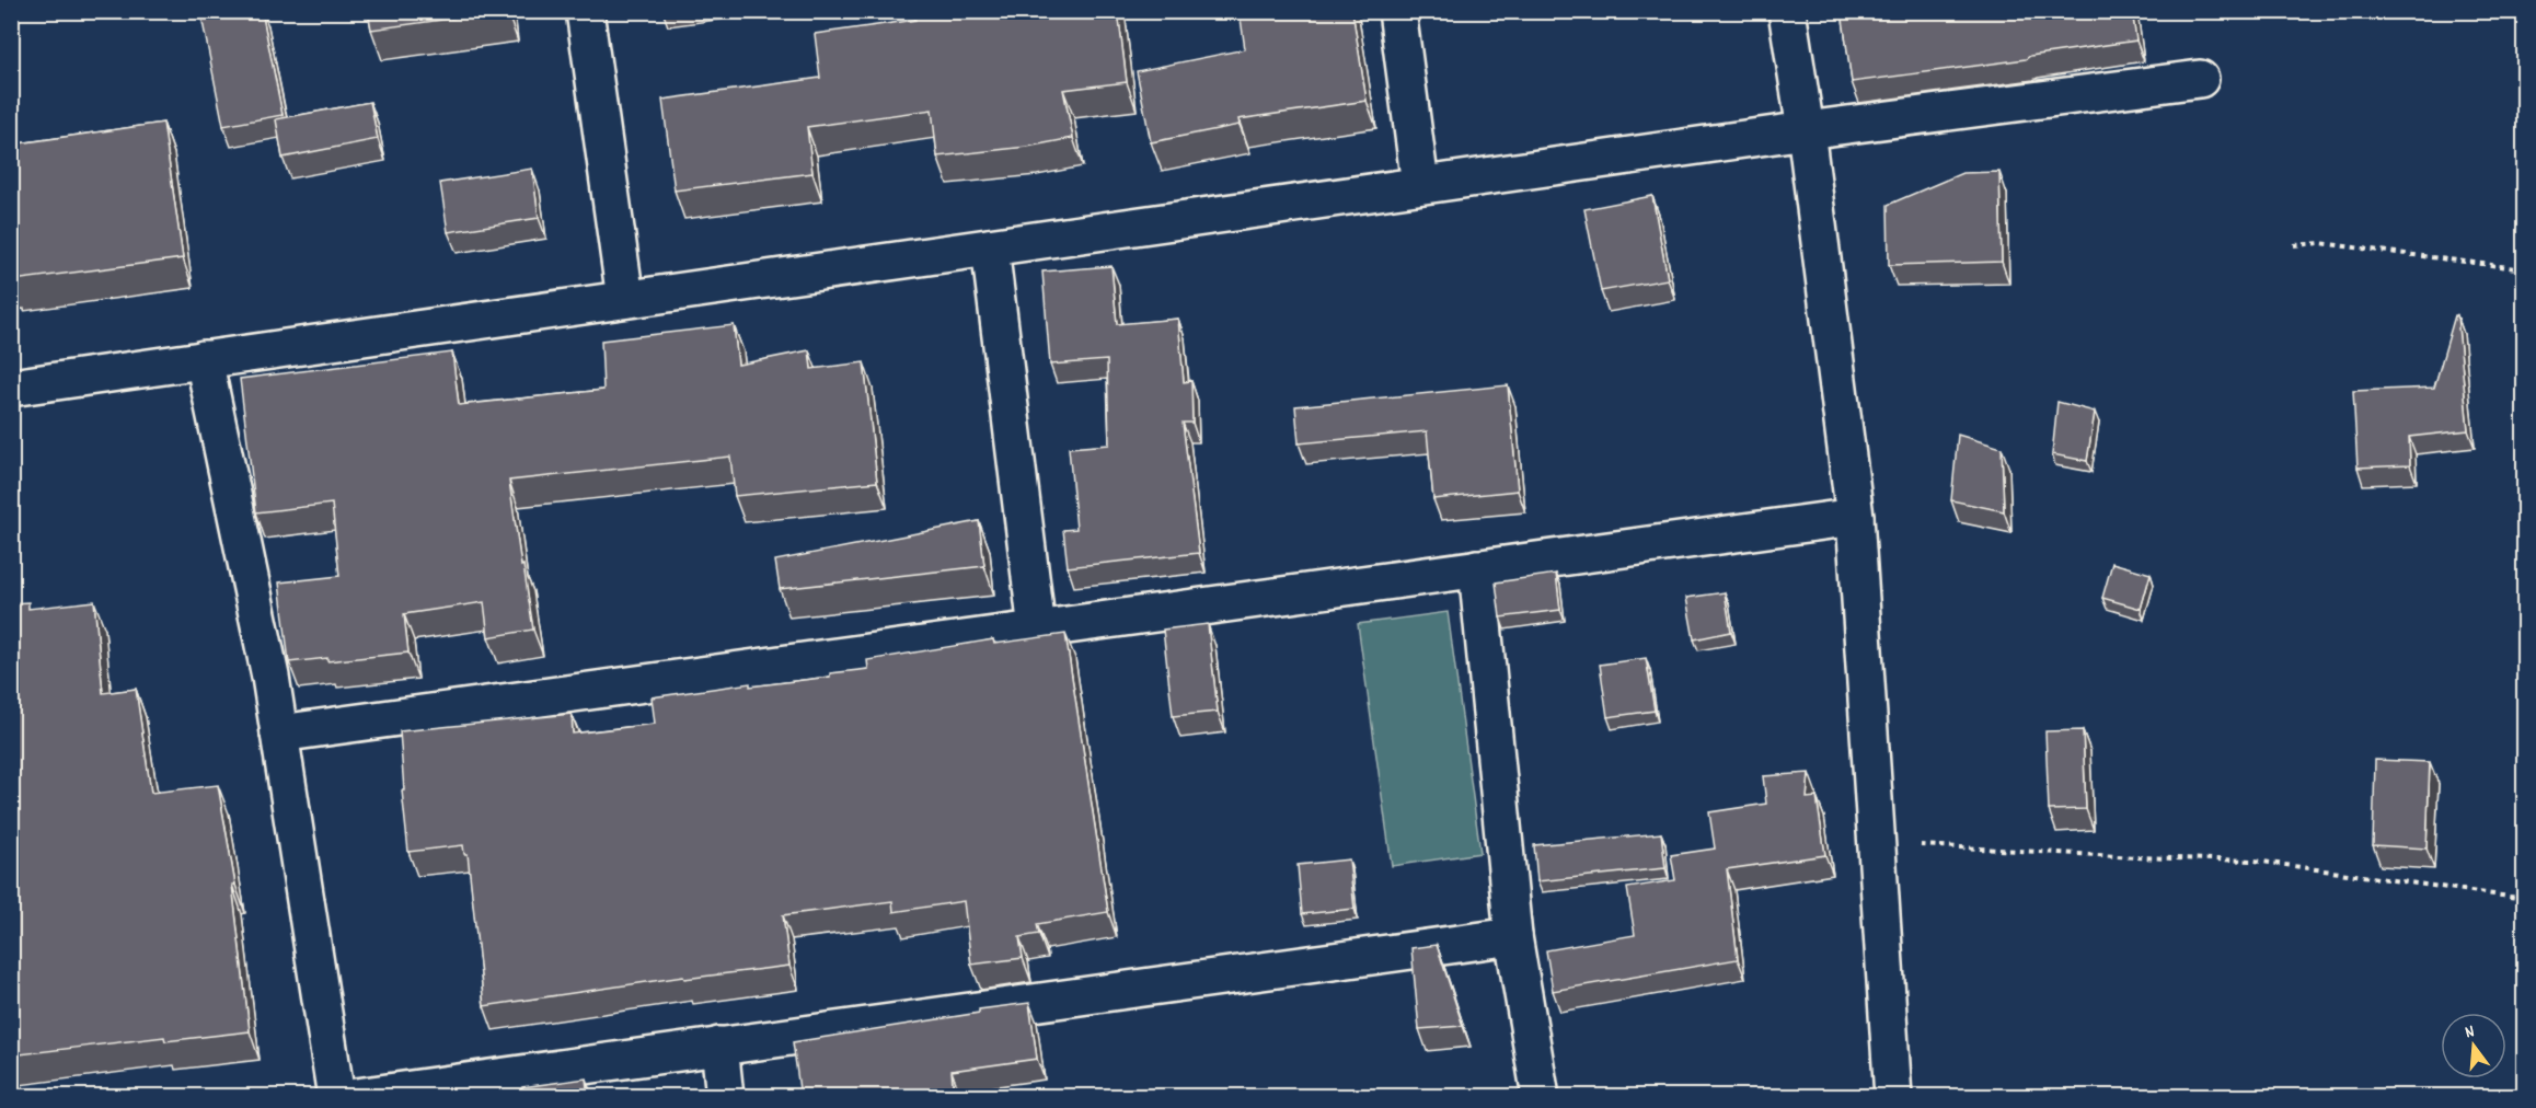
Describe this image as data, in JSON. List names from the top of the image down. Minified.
{"north":"top"}
